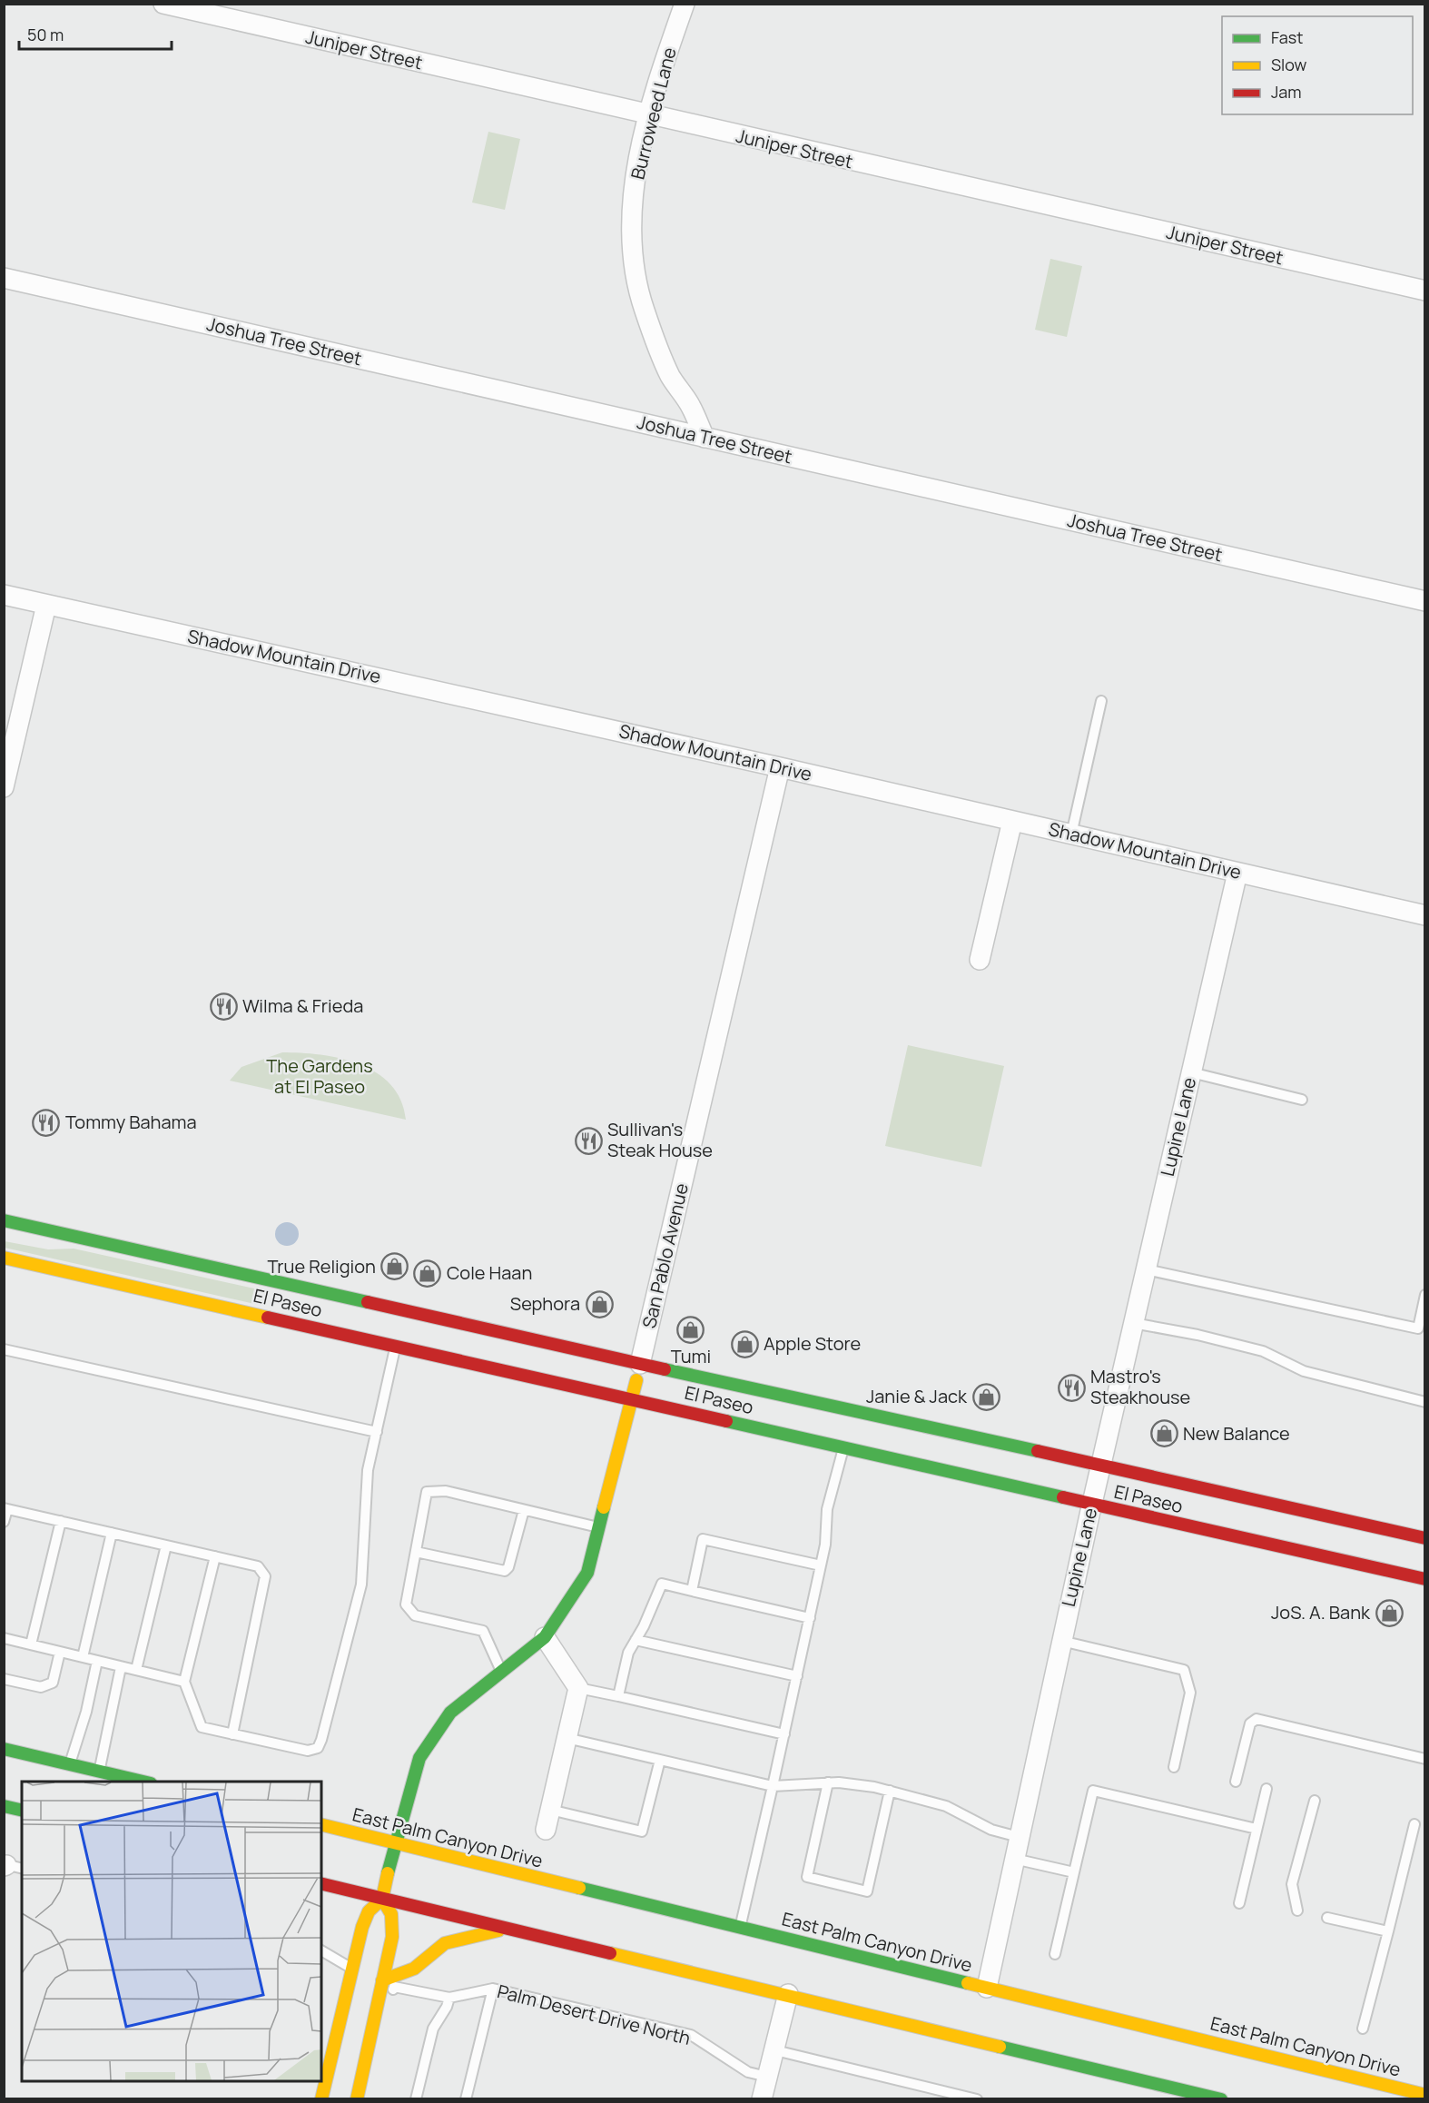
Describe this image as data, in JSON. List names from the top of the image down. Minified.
{"streets":{"street":["Juniper Street","Burroweed Lane","Joshua Tree Street","Shadow Mountain Drive","Lupine Lane","San Pablo Avenue","El Paseo","East Palm Canyon Drive"],"lane":["Palm Desert Drive North"]},"crossings":[["Juniper Street","Burroweed Lane"],["Burroweed Lane","Joshua Tree Street"],["Shadow Mountain Drive","Lupine Lane"],["Shadow Mountain Drive","San Pablo Avenue"],["Lupine Lane","El Paseo"],["Lupine Lane","East Palm Canyon Drive"],["San Pablo Avenue","El Paseo"],["San Pablo Avenue","East Palm Canyon Drive"]],"parks":["The Gardens at El Paseo"],"places":{"restaurant":["Wilma & Frieda","Tommy Bahama","Sullivan's Steak House","Mastro's Steakhouse"],"shop":["True Religion","Cole Haan","Sephora","Tumi","Apple Store","Janie & Jack","New Balance","JoS. A. Bank"]},"legend":["Fast","Slow","Jam"],"scale_bar":"50 m"}
